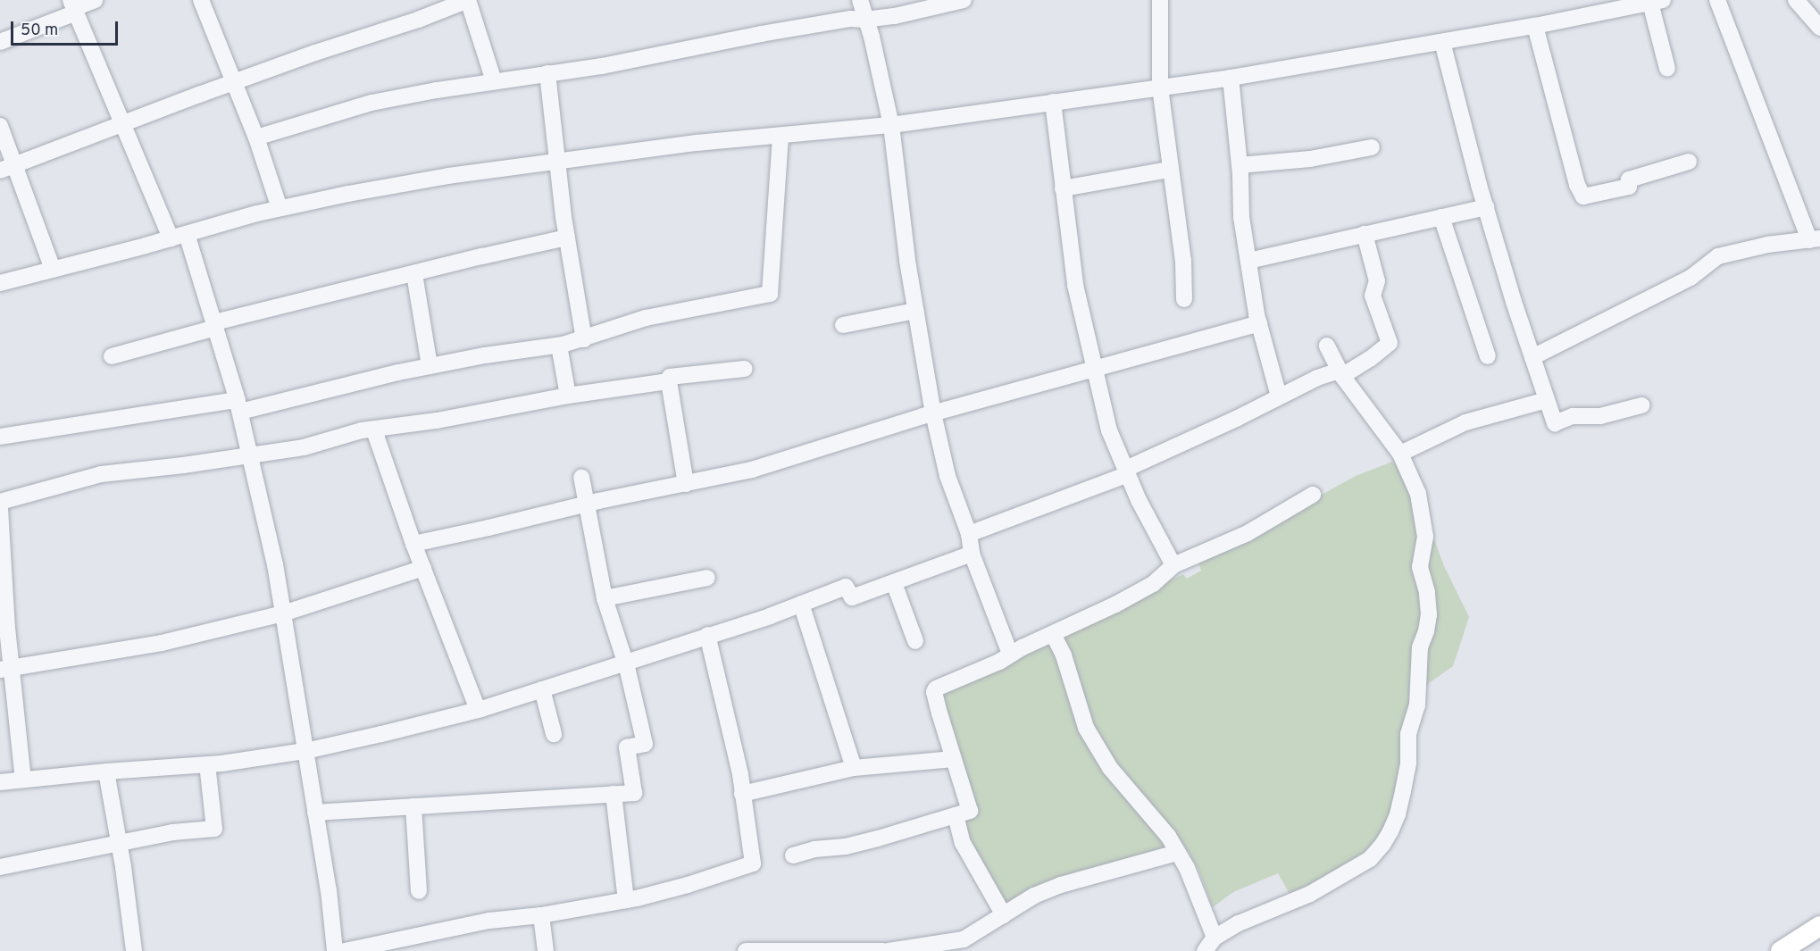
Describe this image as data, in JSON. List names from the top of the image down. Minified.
{"scale_bar":"50 m"}
